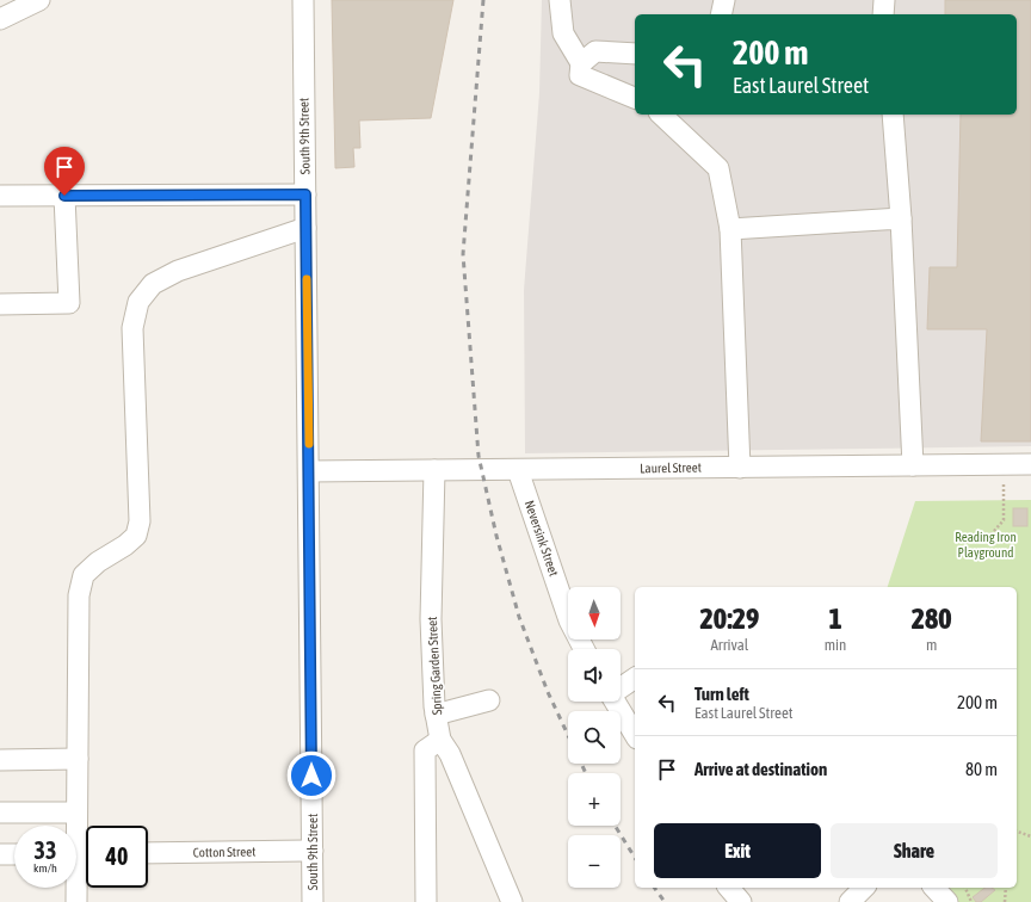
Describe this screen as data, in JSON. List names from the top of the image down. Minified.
{"streets":{"street":["South 9th Street","Laurel Street","Neversink Street","Spring Garden Street","Cotton Street"]},"crossings":[["South 9th Street","Laurel Street"],["South 9th Street","Cotton Street"],["Laurel Street","Neversink Street"],["Laurel Street","Spring Garden Street"]],"parks":["Reading Iron Playground"],"north":"bottom","page":{"turn":["200 m","East Laurel Street"],"map_buttons":["+","−"],"eta":["20:29","Arrival","1","min","280","m"],"list":[{"name":"Turn left","note":"East Laurel Street","value":"200 m"},{"name":"Arrive at destination","value":"80 m"}],"buttons":["Exit","Share"],"speed":"33 km/h","limit":"40"}}
